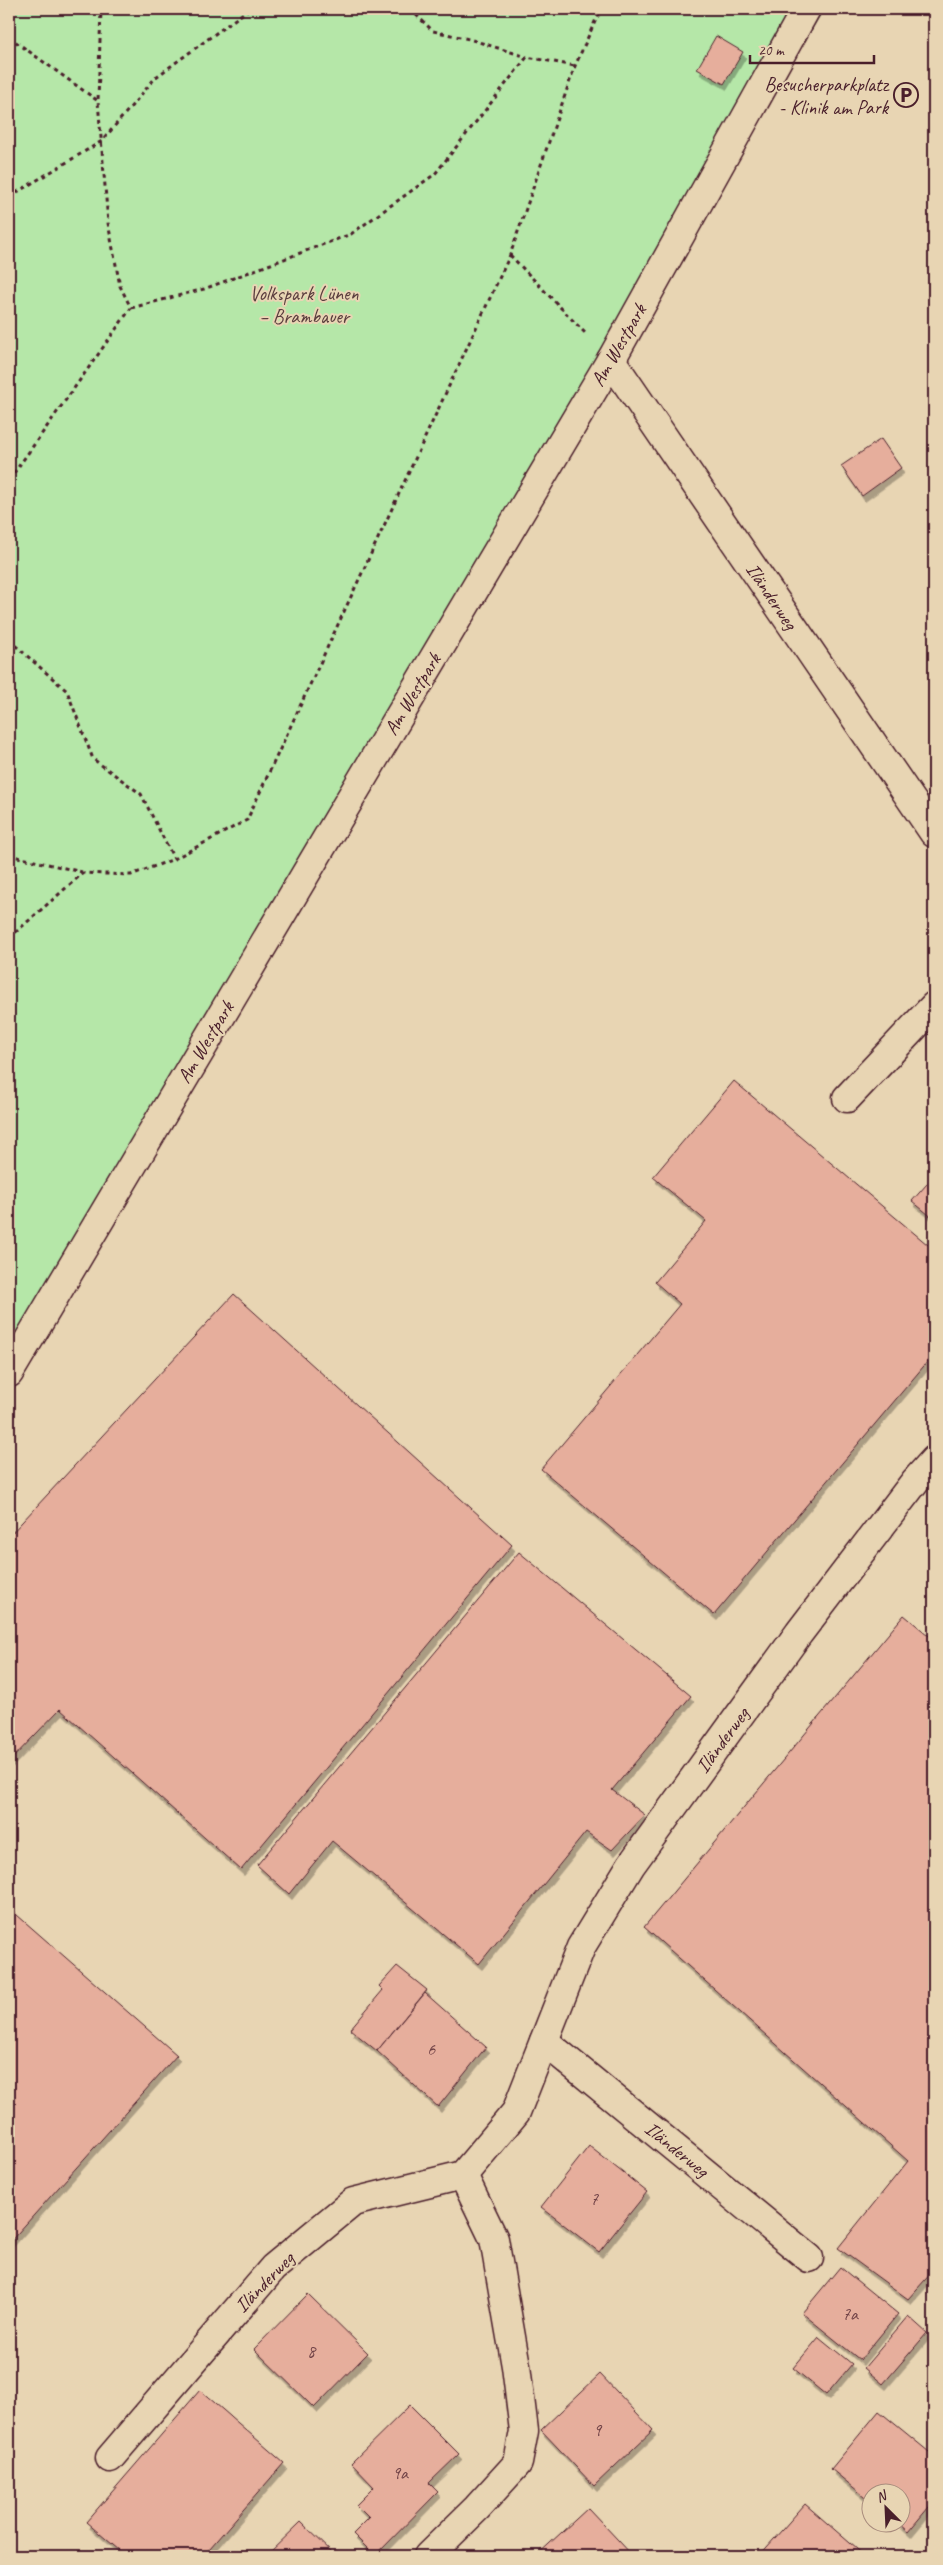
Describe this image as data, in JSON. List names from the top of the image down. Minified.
{"streets":{"street":["Am Westpark","Iländerweg"]},"crossings":[["Am Westpark","Iländerweg"]],"parks":["Volkspark Lünen – Brambauer"],"places":{"parking":["Besucherparkplatz - Klinik am Park"]},"house_numbers":["6","7","7a","8","9","9a"],"scale_bar":"20 m","north":"top left"}
